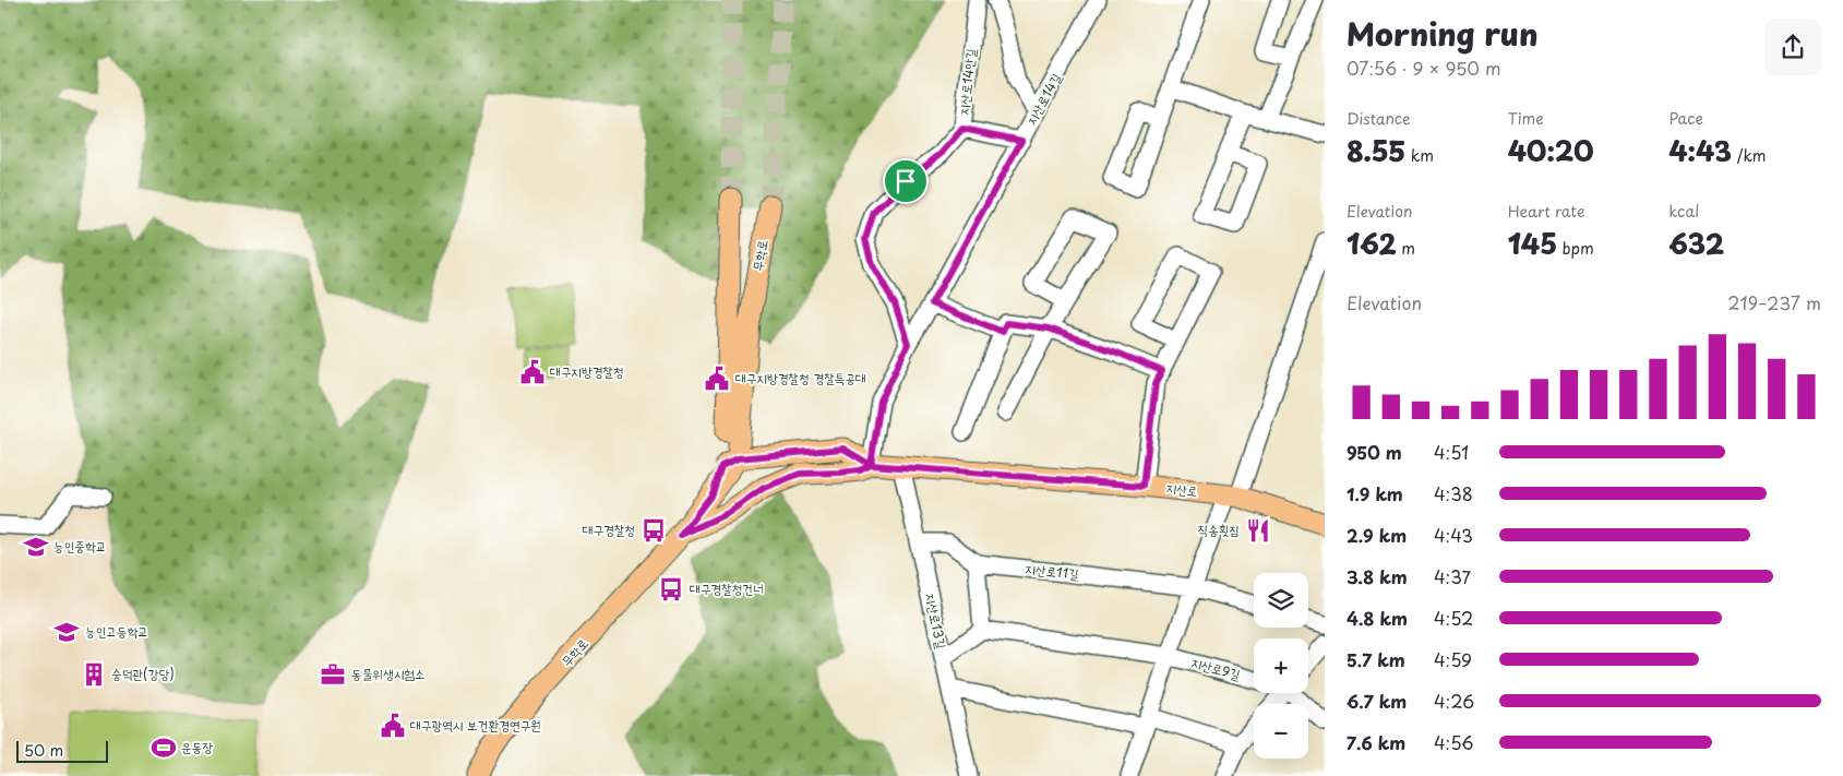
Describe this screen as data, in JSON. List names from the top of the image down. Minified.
{"streets":{"main road":["무학로","지산로"],"street":["지산로14안길","지산로14길","지산로11길","지산로13길","지산로9길"]},"crossings":[["지산로14안길","지산로14길"],["지산로14길","지산로"],["무학로","지산로"],["지산로","지산로13길"],["지산로11길","지산로13길"]],"places":{"public building":["대구지방경찰청","대구지방경찰청 경찰특공대","대구광역시 보건환경연구원"],"bus stop":["대구경찰청","대구경찰청건너"],"restaurant":["직송횟집"],"school or university":["능인중학교","능인고등학교"],"building":["숭덕관(강당)"],"office":["동물위생시험소"],"sports":["운동장"]},"scale_bar":"50 m","page":{"heading":["Morning run","07:56 · 9 × 950 m"],"stats":[["Distance","8.55 km"],["Time","40:20"],["Pace","4:43 /km"],["Elevation","162 m"],["Heart rate","145 bpm"],["kcal","632"]],"chart":["Elevation","219–237 m"],"list":[{"name":"950 m","note":"4:51"},{"name":"1.9 km","note":"4:38"},{"name":"2.9 km","note":"4:43"},{"name":"3.8 km","note":"4:37"},{"name":"4.8 km","note":"4:52"},{"name":"5.7 km","note":"4:59"},{"name":"6.7 km","note":"4:26"},{"name":"7.6 km","note":"4:56"}],"map_buttons":["+","−"],"scale":"50 m"}}
